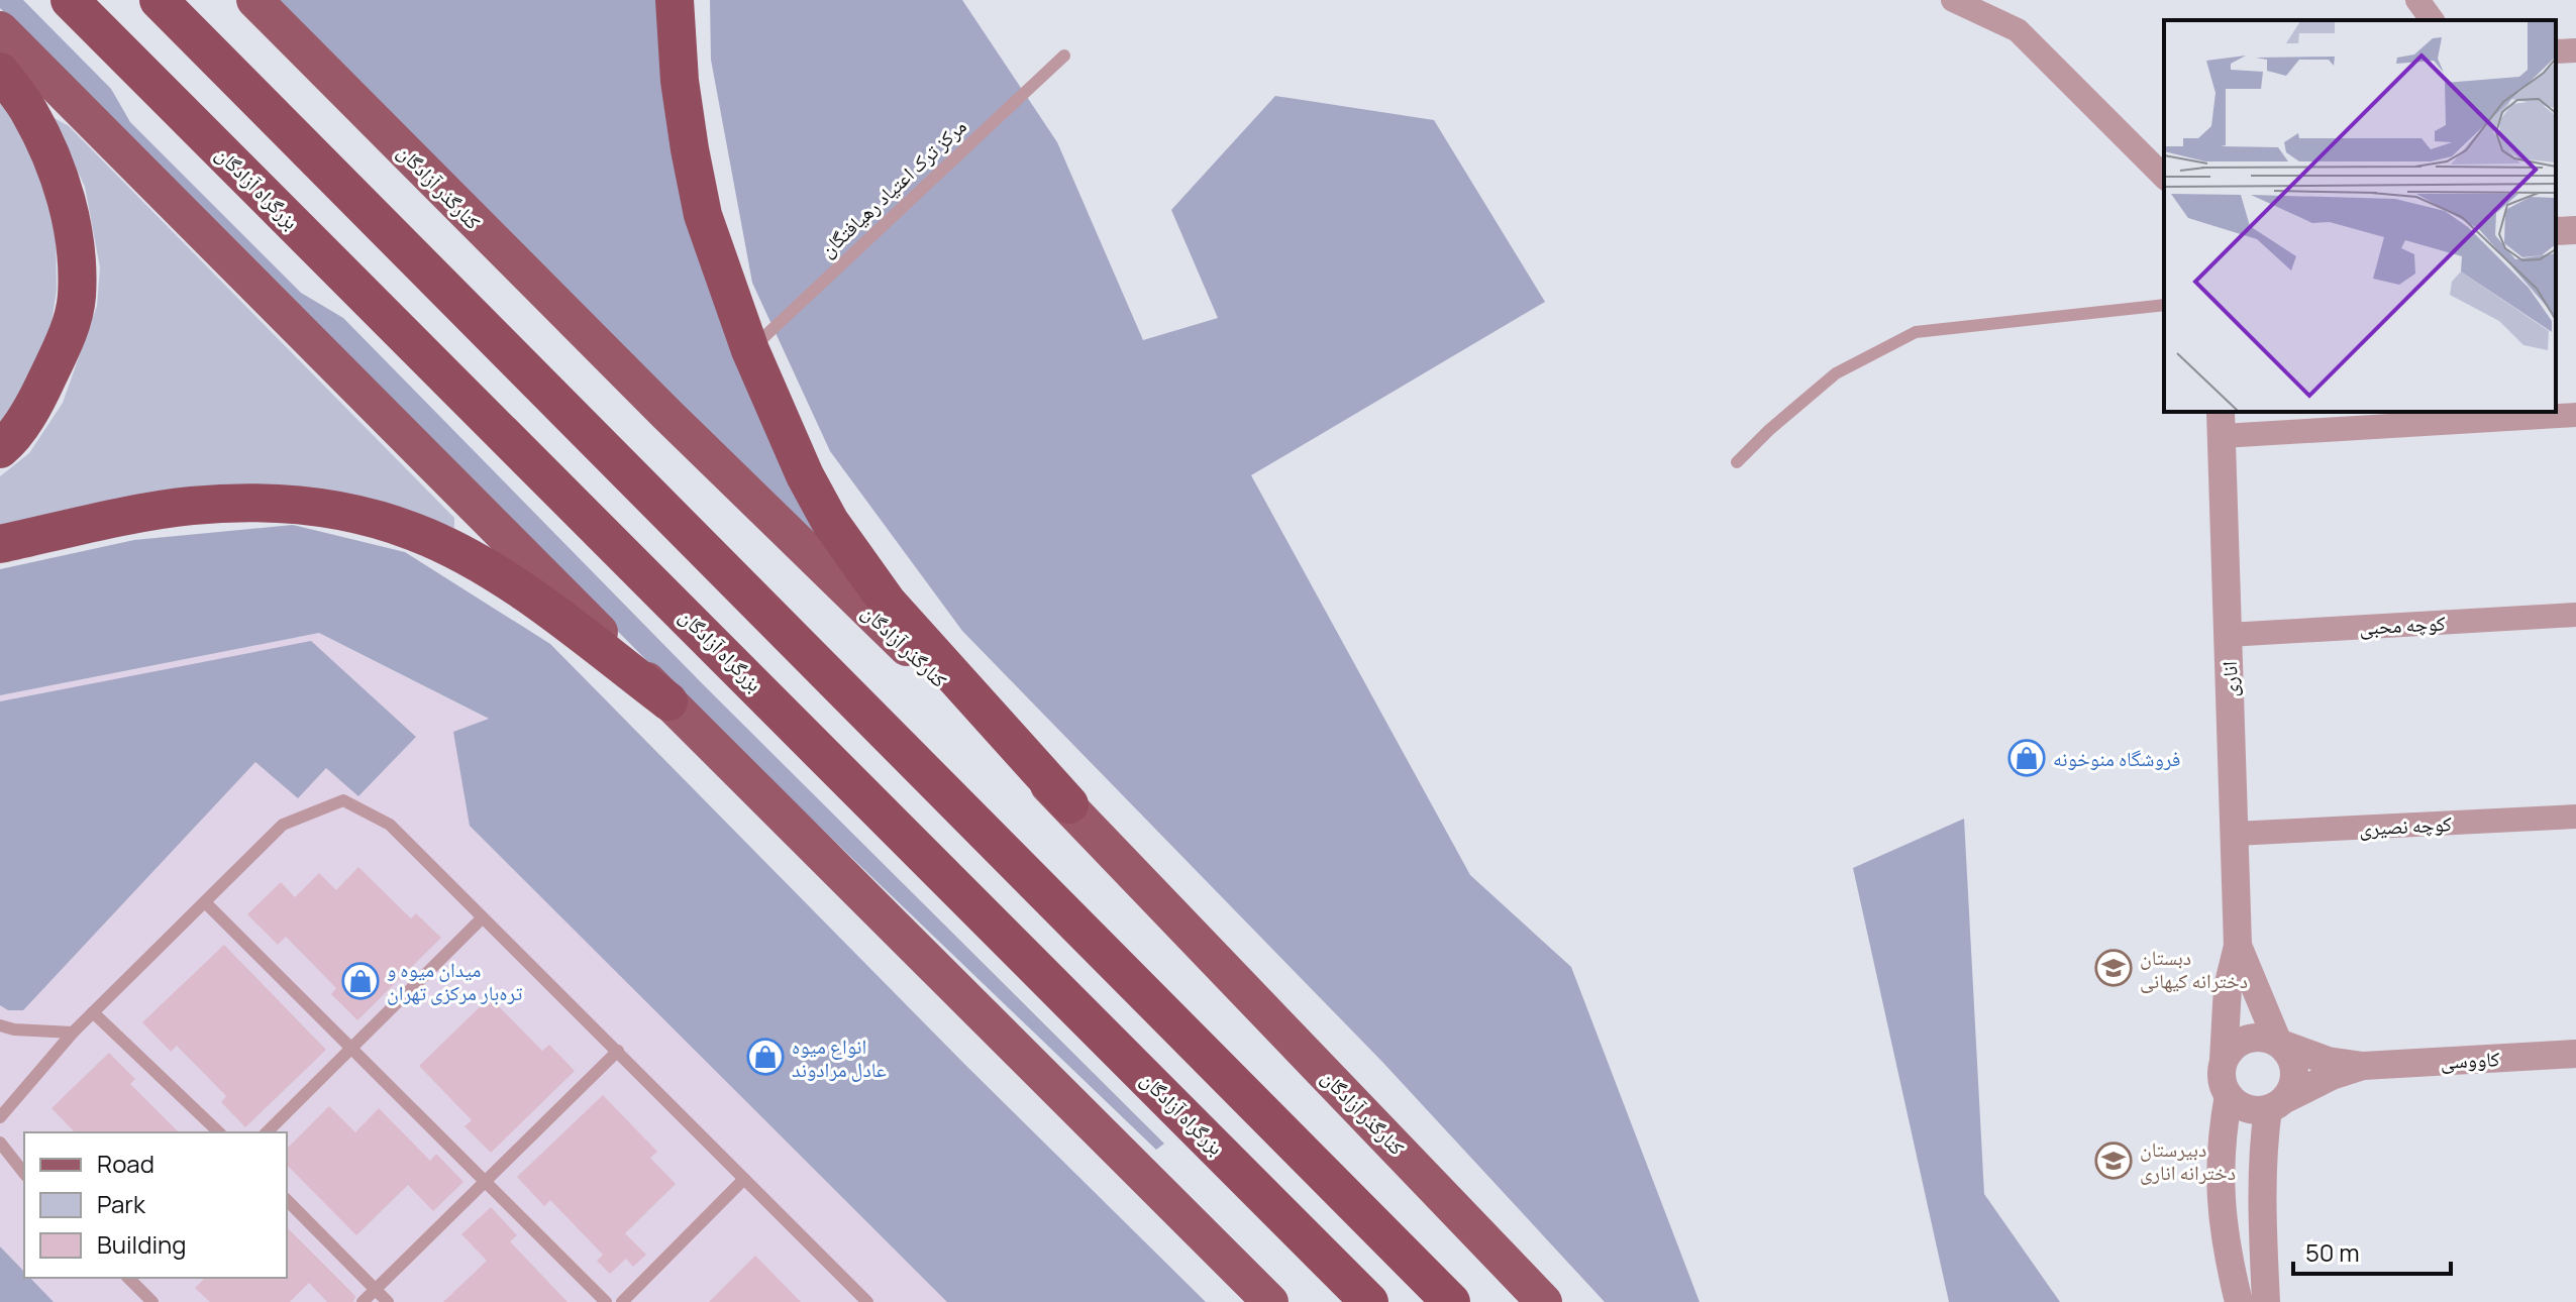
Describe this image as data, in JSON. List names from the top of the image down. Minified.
{"streets":{"highway":["بزرگراه آزادگان"],"main road":["کنارگذر آزادگان"],"street":["کوچه محبی","اناری","کوچه نصیری","کاووسی"],"lane":["مرکز ترک اعتیاد رهیافتگان"]},"crossings":[["کوچه محبی","اناری"],["اناری","کوچه نصیری"]],"places":{"shop":["فروشگاه منوخونه","میدان میوه و تره‌بار مرکزی تهران","انواع میوه عادل مرادوند"],"school or university":["دبستان دخترانه کیهانی","دبیرستان دخترانه اناری"]},"legend":["Road","Park","Building"],"scale_bar":"50 m"}
